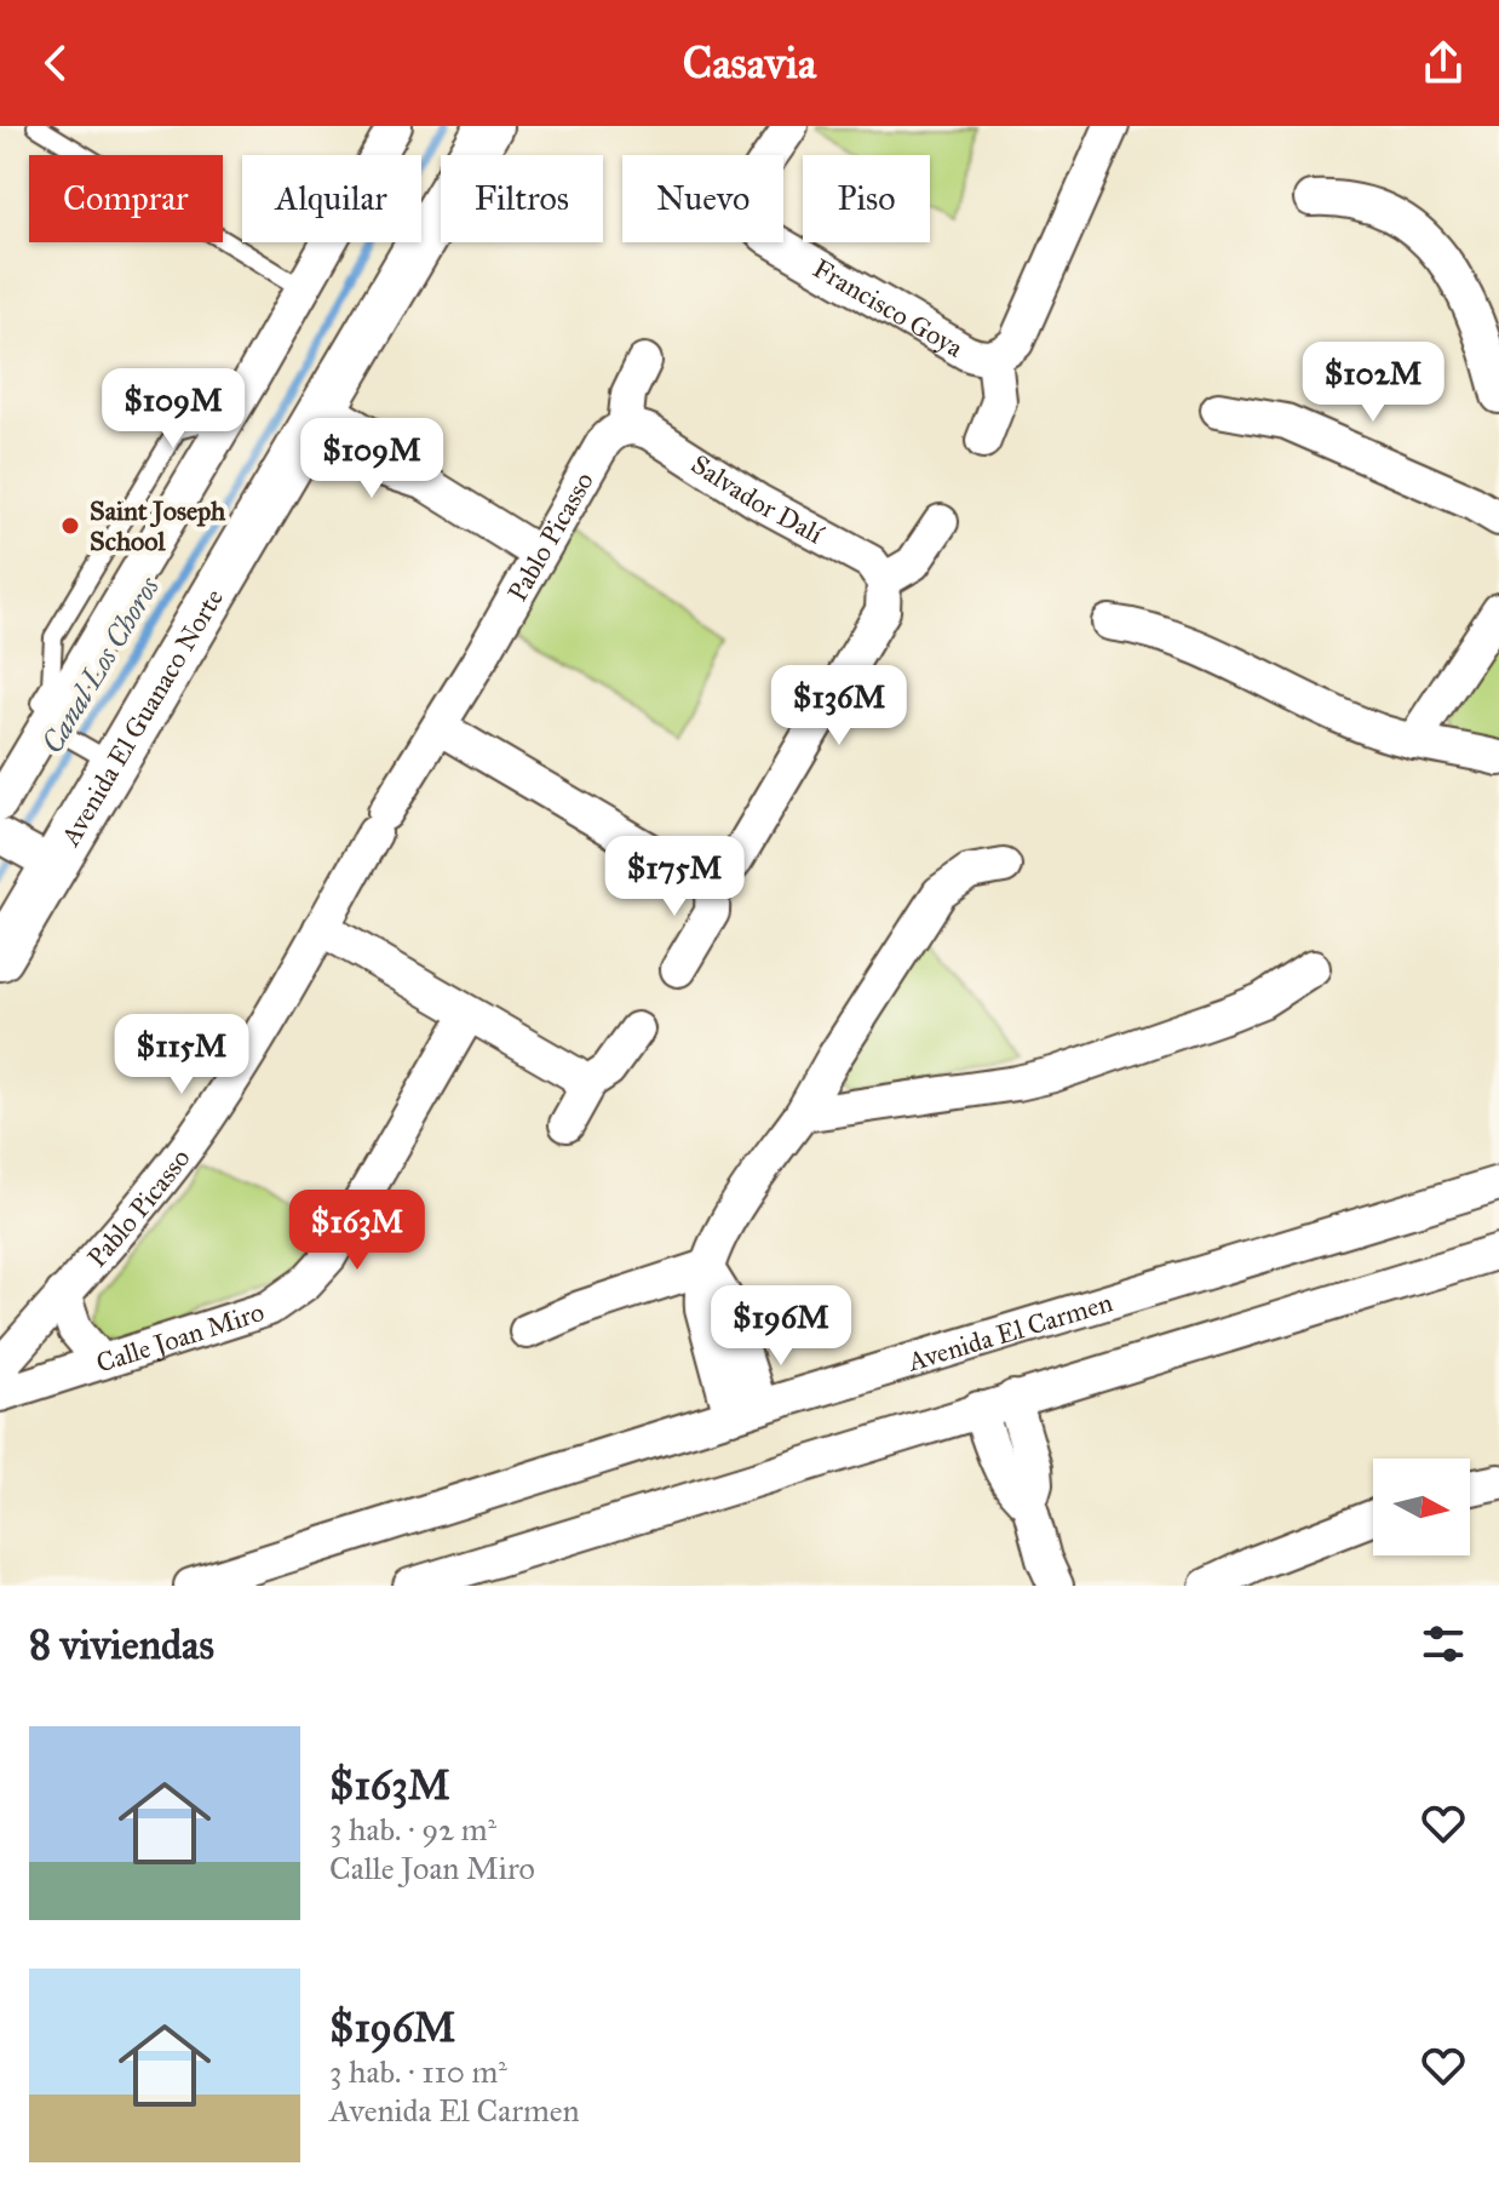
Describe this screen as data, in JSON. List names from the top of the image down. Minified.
{"streets":{"street":["Francisco Goya","Salvador Dalí","Pablo Picasso","Avenida El Guanaco Norte","Calle Joan Miro","Avenida El Carmen"]},"crossings":[["Salvador Dalí","Pablo Picasso"],["Pablo Picasso","Calle Joan Miro"]],"water":["Canal Los Choros"],"places":["Saint Joseph School"],"north":"right","page":{"header":"Casavia","chip":["Comprar","Alquilar","Filtros","Nuevo","Piso"],"price":["$102M","$109M","$109M","$136M","$175M","$115M","$163M","$196M"],"heading":"8 viviendas","list":[{"name":"$163M","note":"3 hab. · 92 m² · Calle Joan Miro"},{"name":"$196M","note":"3 hab. · 110 m² · Avenida El Carmen"}]}}
